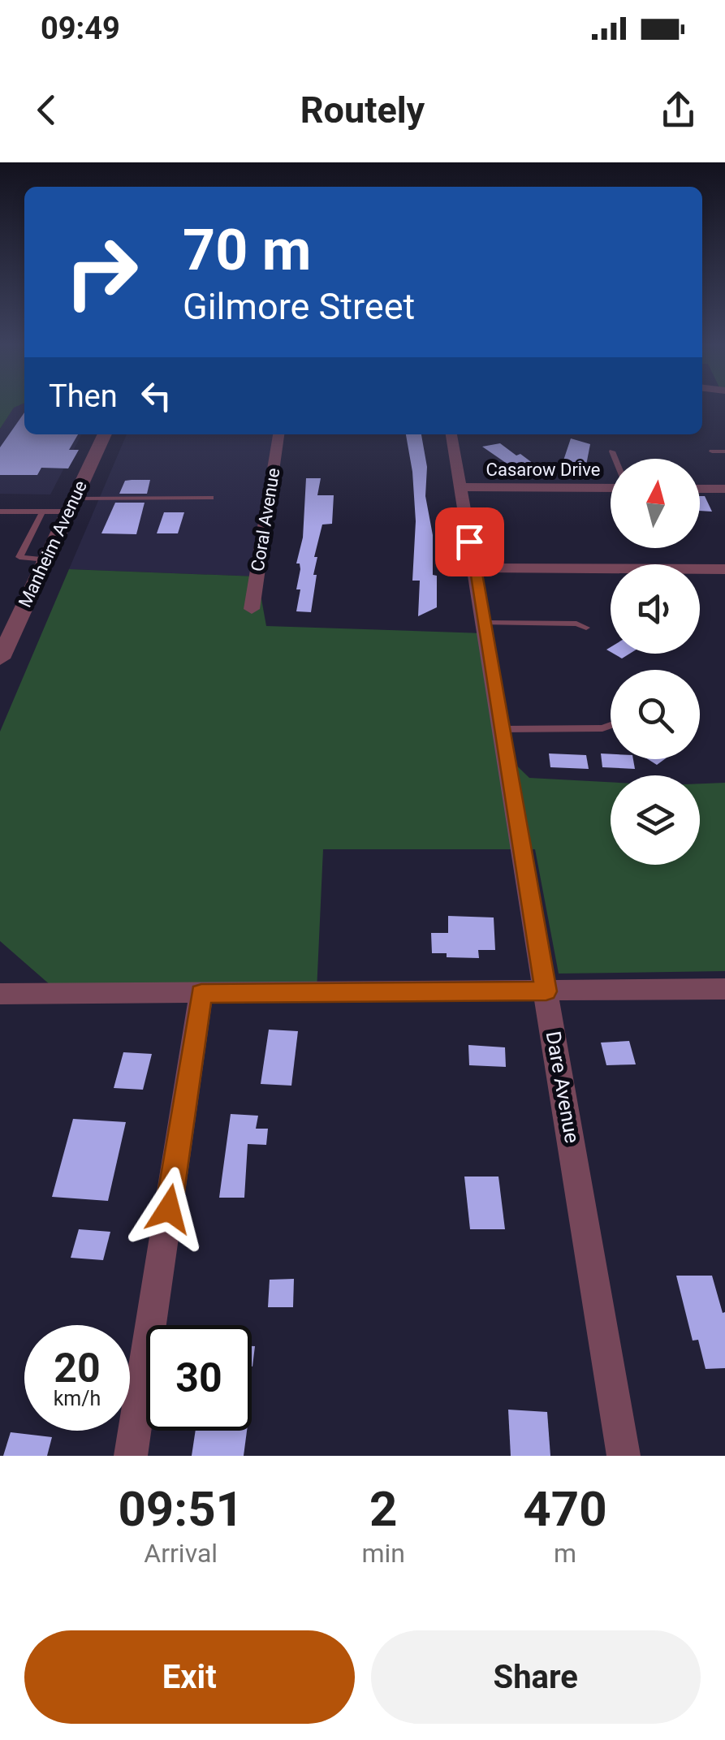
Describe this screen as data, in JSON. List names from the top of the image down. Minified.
{"streets":{"street":["Casarow Drive","Coral Avenue","Manheim Avenue","Dare Avenue"]},"crossings":[["Casarow Drive","Dare Avenue"]],"north":"top","page":{"status":"09:49","header":"Routely","turn":["70 m","Gilmore Street"],"then":"Then","speed":"20 km/h","limit":"30","eta":["09:51","Arrival","2","min","470","m"],"buttons":["Exit","Share"]}}
